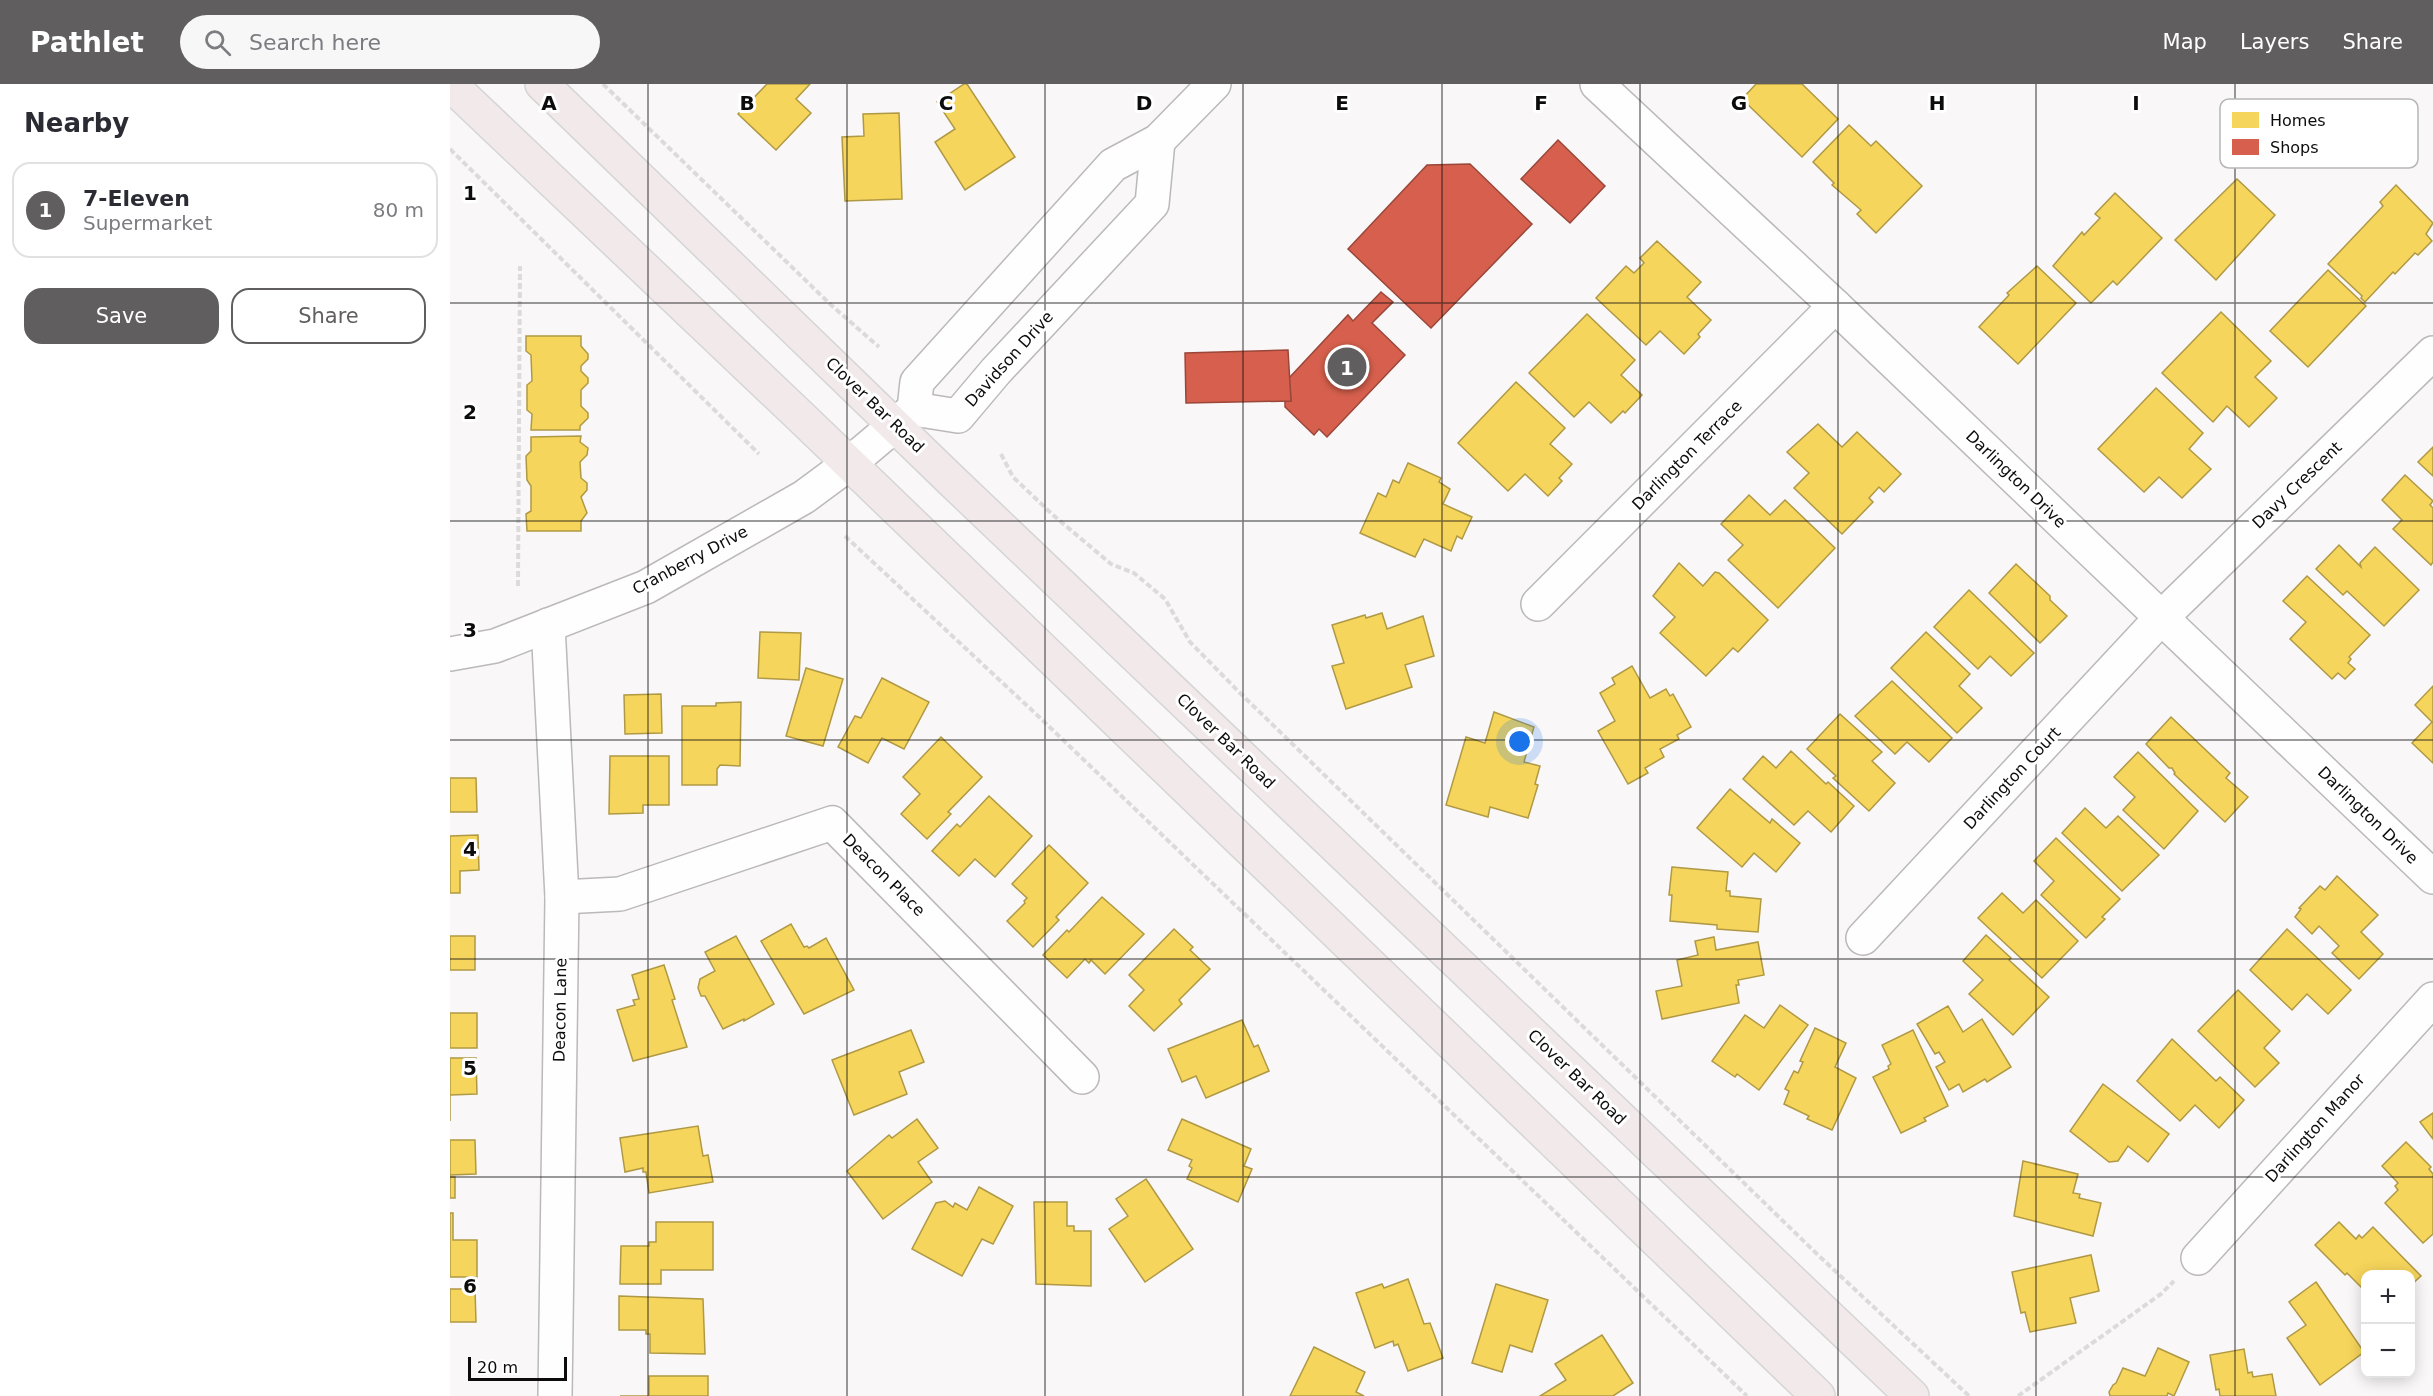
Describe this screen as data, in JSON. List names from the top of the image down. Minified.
{"streets":{"main road":["Clover Bar Road"],"street":["Davidson Drive","Darlington Terrace","Darlington Drive","Davy Crescent","Cranberry Drive","Darlington Court","Deacon Place","Deacon Lane","Darlington Manor"]},"crossings":[["Davidson Drive","Clover Bar Road"],["Davidson Drive","Cranberry Drive"],["Clover Bar Road","Cranberry Drive"],["Darlington Terrace","Darlington Drive"],["Darlington Drive","Davy Crescent"],["Darlington Drive","Darlington Court"],["Davy Crescent","Darlington Court"],["Cranberry Drive","Deacon Lane"],["Deacon Place","Deacon Lane"]],"legend":["Homes","Shops"],"scale_bar":"20 m","page":{"header":"Pathlet","search":"Search here","nav":["Map","Layers","Share"],"heading":"Nearby","list":[{"mark":"1","name":"7-Eleven","note":"Supermarket","value":"80 m"}],"buttons":["Save","Share"],"pins":"1","map_buttons":["+","−"],"scale":"20 m"},"grid":{"columns":["A","B","C","D","E","F","G","H","I"],"rows":["1","2","3","4","5","6"]}}
